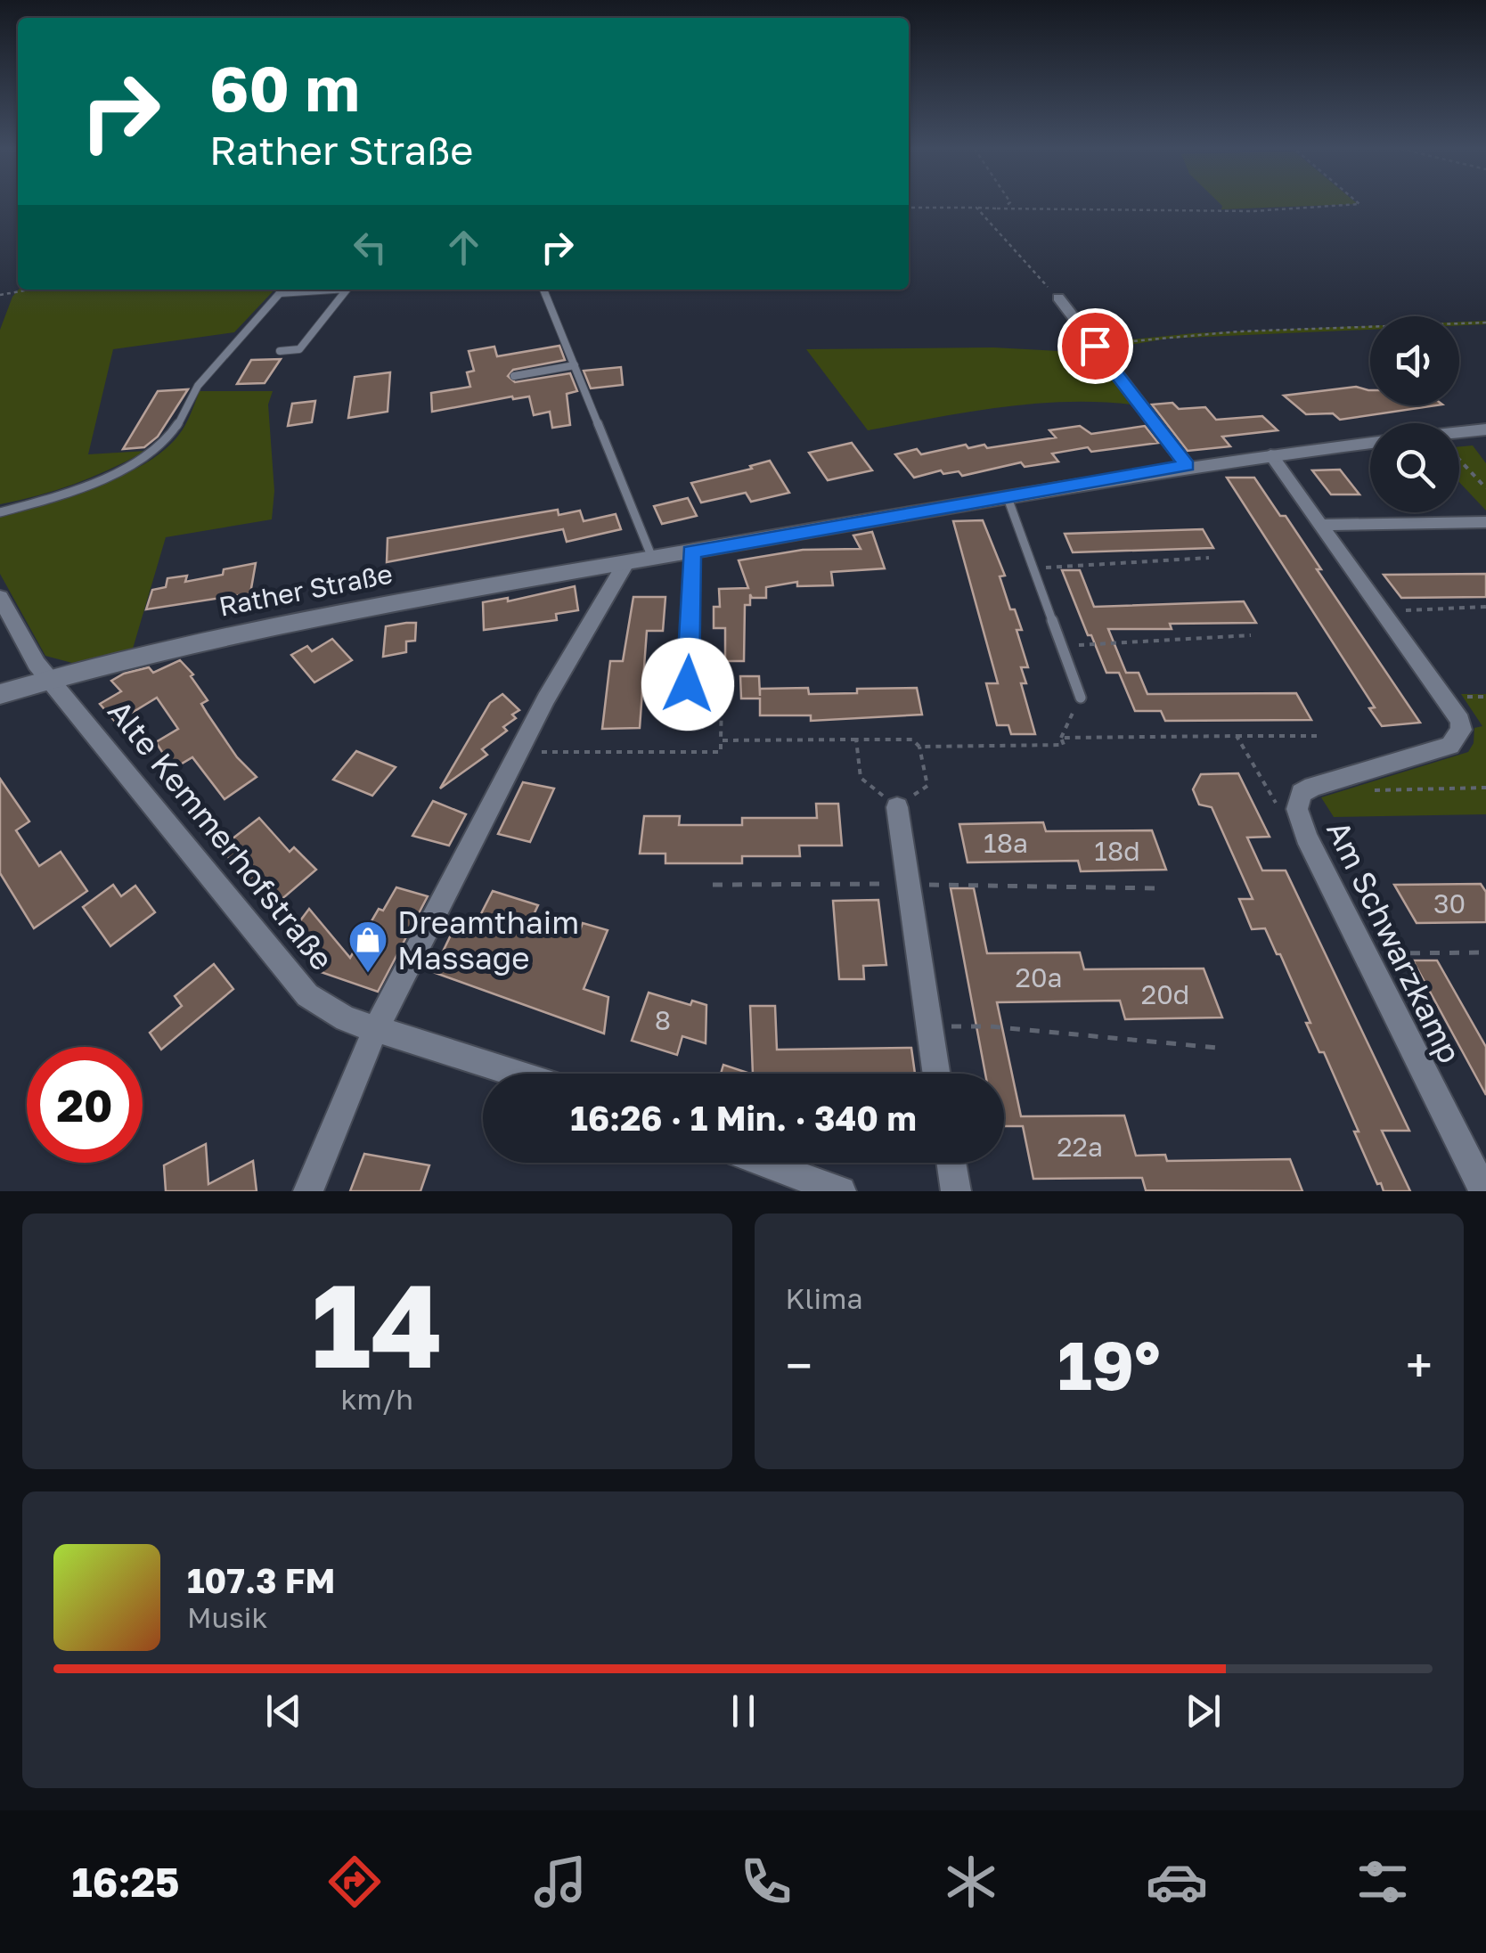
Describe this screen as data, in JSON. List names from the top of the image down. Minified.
{"streets":{"street":["Rather Straße","Alte Kemmerhofstraße","Am Schwarzkamp"]},"crossings":[["Rather Straße","Alte Kemmerhofstraße"],["Rather Straße","Am Schwarzkamp"]],"places":{"shop":["Dreamthaim Massage"]},"house_numbers":["18a","18d","30","20a","20d","8","22a"],"page":{"turn":["60 m","Rather Straße"],"limit":"20","trip":"16:26 · 1 Min. · 340 m","tile":[["14","km/h"],"Klima"],"heat":["−","19°","+"],"song":["107.3 FM","Musik"],"tabs":"16:25"}}
